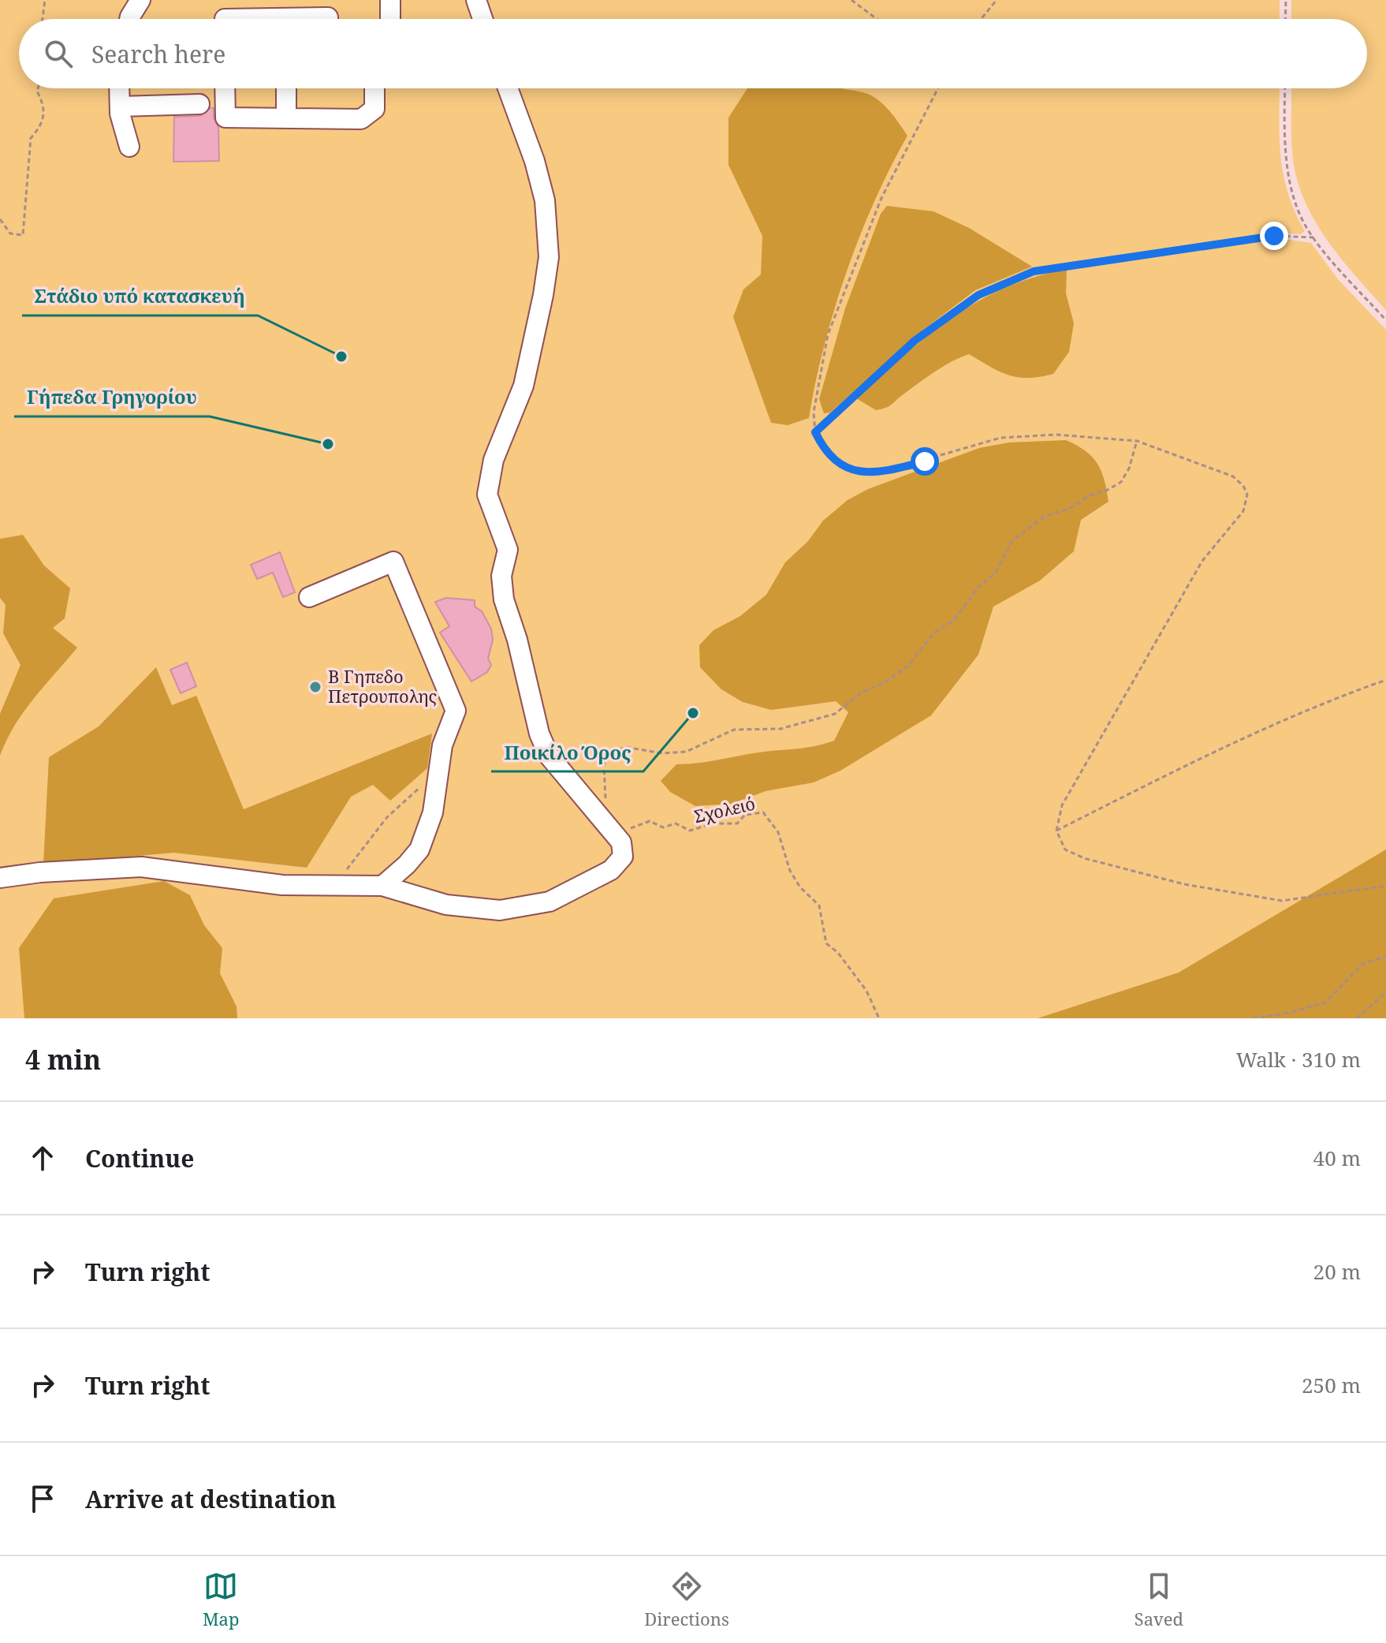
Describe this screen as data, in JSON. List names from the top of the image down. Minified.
{"streets":{"path":["Σχολειό"]},"places":["Στάδιο υπό κατασκευή","Γήπεδα Γρηγορίου","Β Γηπεδο Πετρουπολης","Ποικίλο Όρος"],"page":{"search":"Search here","heading":["4 min","Walk · 310 m"],"list":[["Continue","40 m"],["Turn right","20 m"],["Turn right","250 m"],"Arrive at destination"],"nav":["Map","Directions","Saved"]}}
